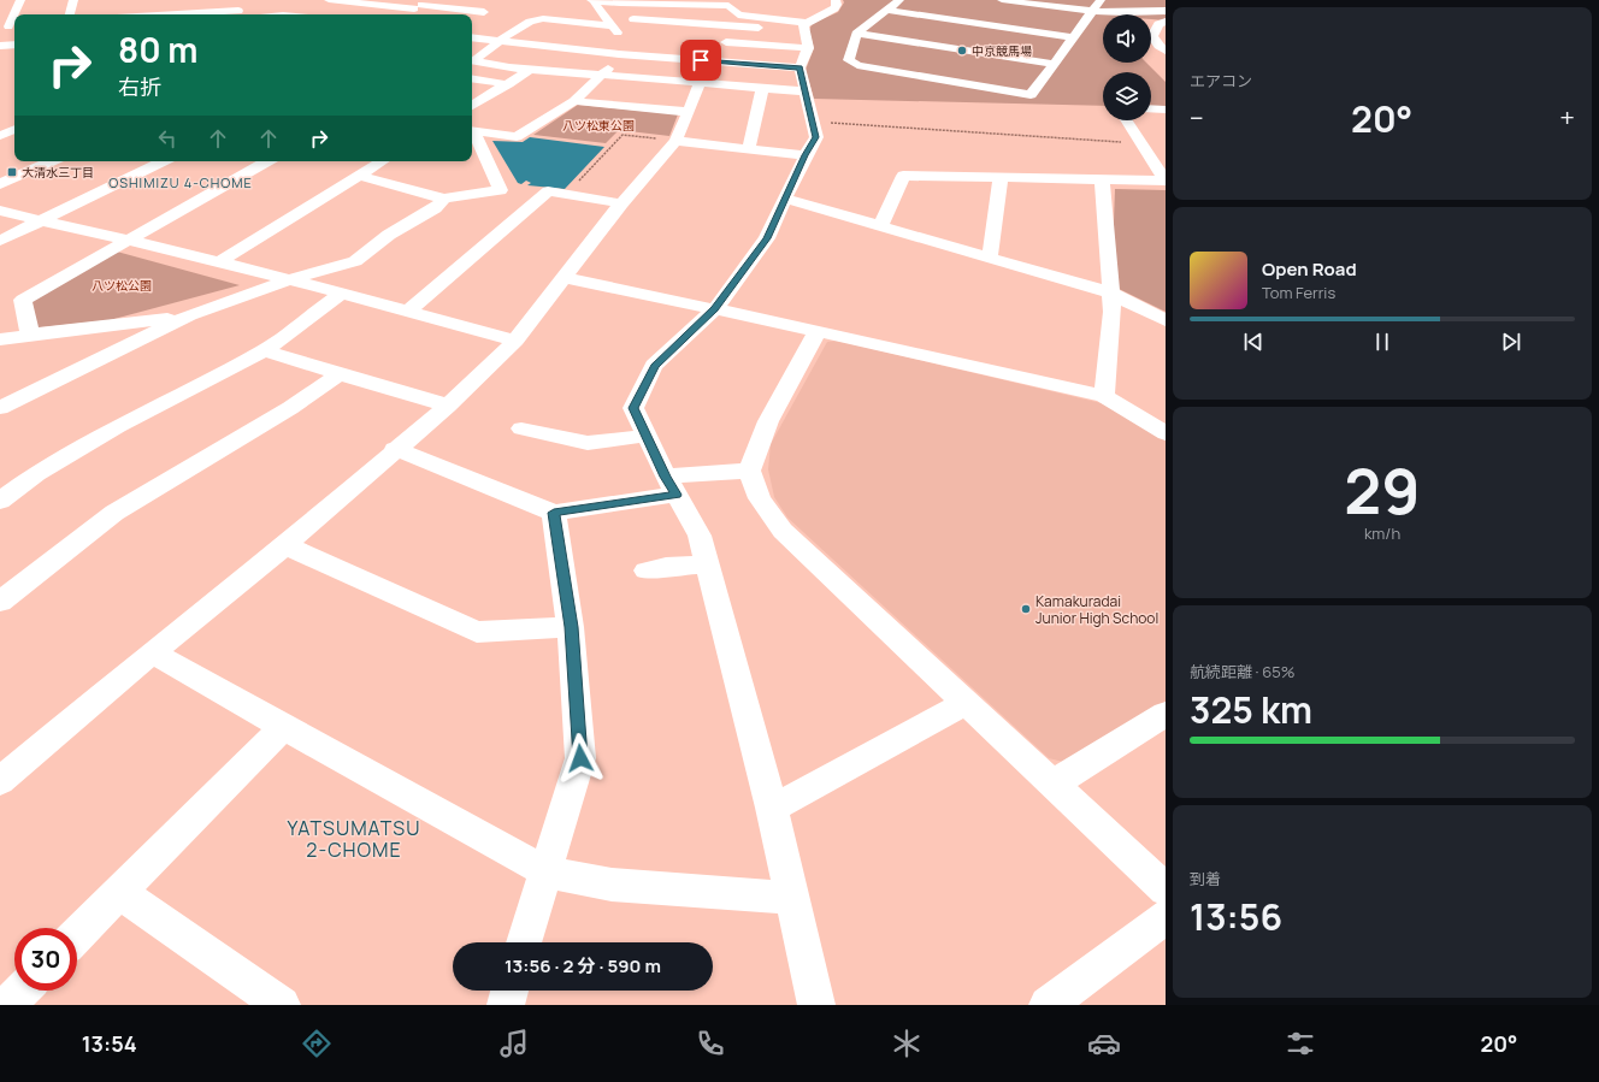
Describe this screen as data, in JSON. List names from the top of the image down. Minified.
{"districts":["OSHIMIZU 4-CHOME","YATSUMATSU 2-CHOME"],"parks":["八ツ松東公園","八ツ松公園"],"places":{"other":["中京競馬場","Kamakuradai Junior High School"],"transit":["大清水三丁目"]},"page":{"tile":["エアコン",["29","km/h"],["航続距離 · 65%","325 km"],["到着","13:56"]],"turn":["80 m","右折"],"heat":["−","20°","+"],"song":["Open Road","Tom Ferris"],"limit":"30","trip":"13:56 · 2 分 · 590 m","tabs":["13:54","20°"]}}
